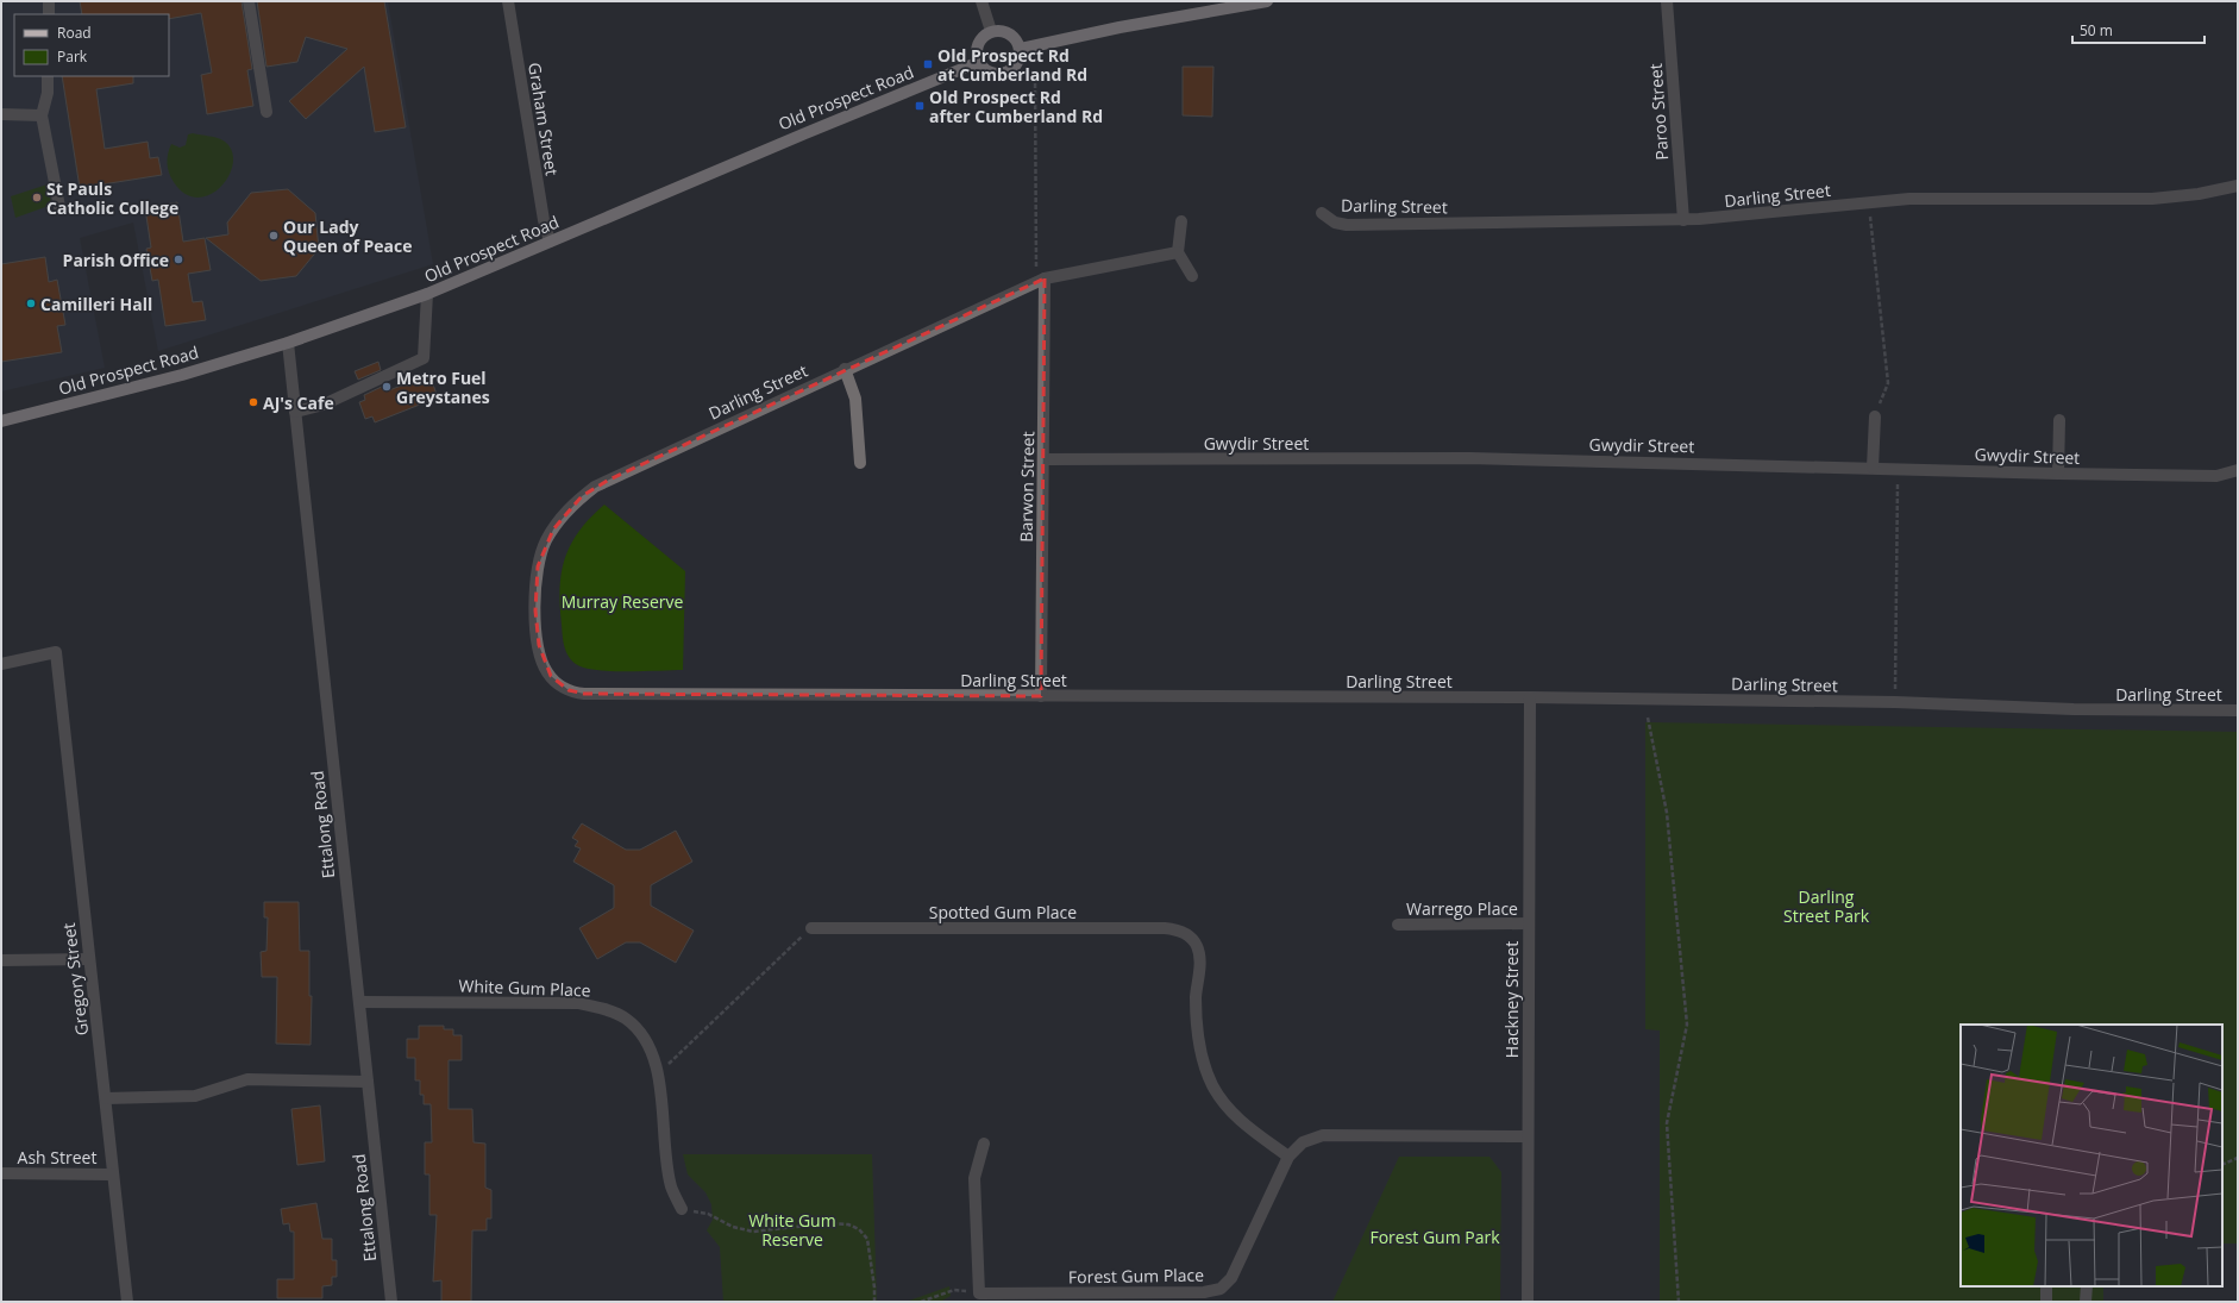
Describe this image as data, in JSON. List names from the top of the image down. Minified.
{"streets":{"main road":["Old Prospect Road"],"street":["Paroo Street","Graham Street","Darling Street","Gwydir Street","Barwon Street","Ettalong Road","Warrego Place","Spotted Gum Place","Gregory Street","White Gum Place","Hackney Street","Ash Street","Forest Gum Place"]},"crossings":[["Old Prospect Road","Graham Street"],["Old Prospect Road","Ettalong Road"],["Paroo Street","Darling Street"],["Darling Street","Barwon Street"],["Darling Street","Hackney Street"],["Gwydir Street","Barwon Street"],["Ettalong Road","White Gum Place"],["Warrego Place","Hackney Street"],["Spotted Gum Place","Forest Gum Place"],["Gregory Street","Ash Street"],["Hackney Street","Forest Gum Place"]],"parks":["Murray Reserve","Darling Street Park","White Gum Reserve","Forest Gum Park"],"places":{"transit":["Old Prospect Rd at Cumberland Rd","Old Prospect Rd after Cumberland Rd"],"other":["St Pauls Catholic College","Our Lady Queen of Peace","Parish Office","Camilleri Hall","Metro Fuel Greystanes","AJ's Cafe"]},"legend":["Road","Park"],"scale_bar":"50 m"}
